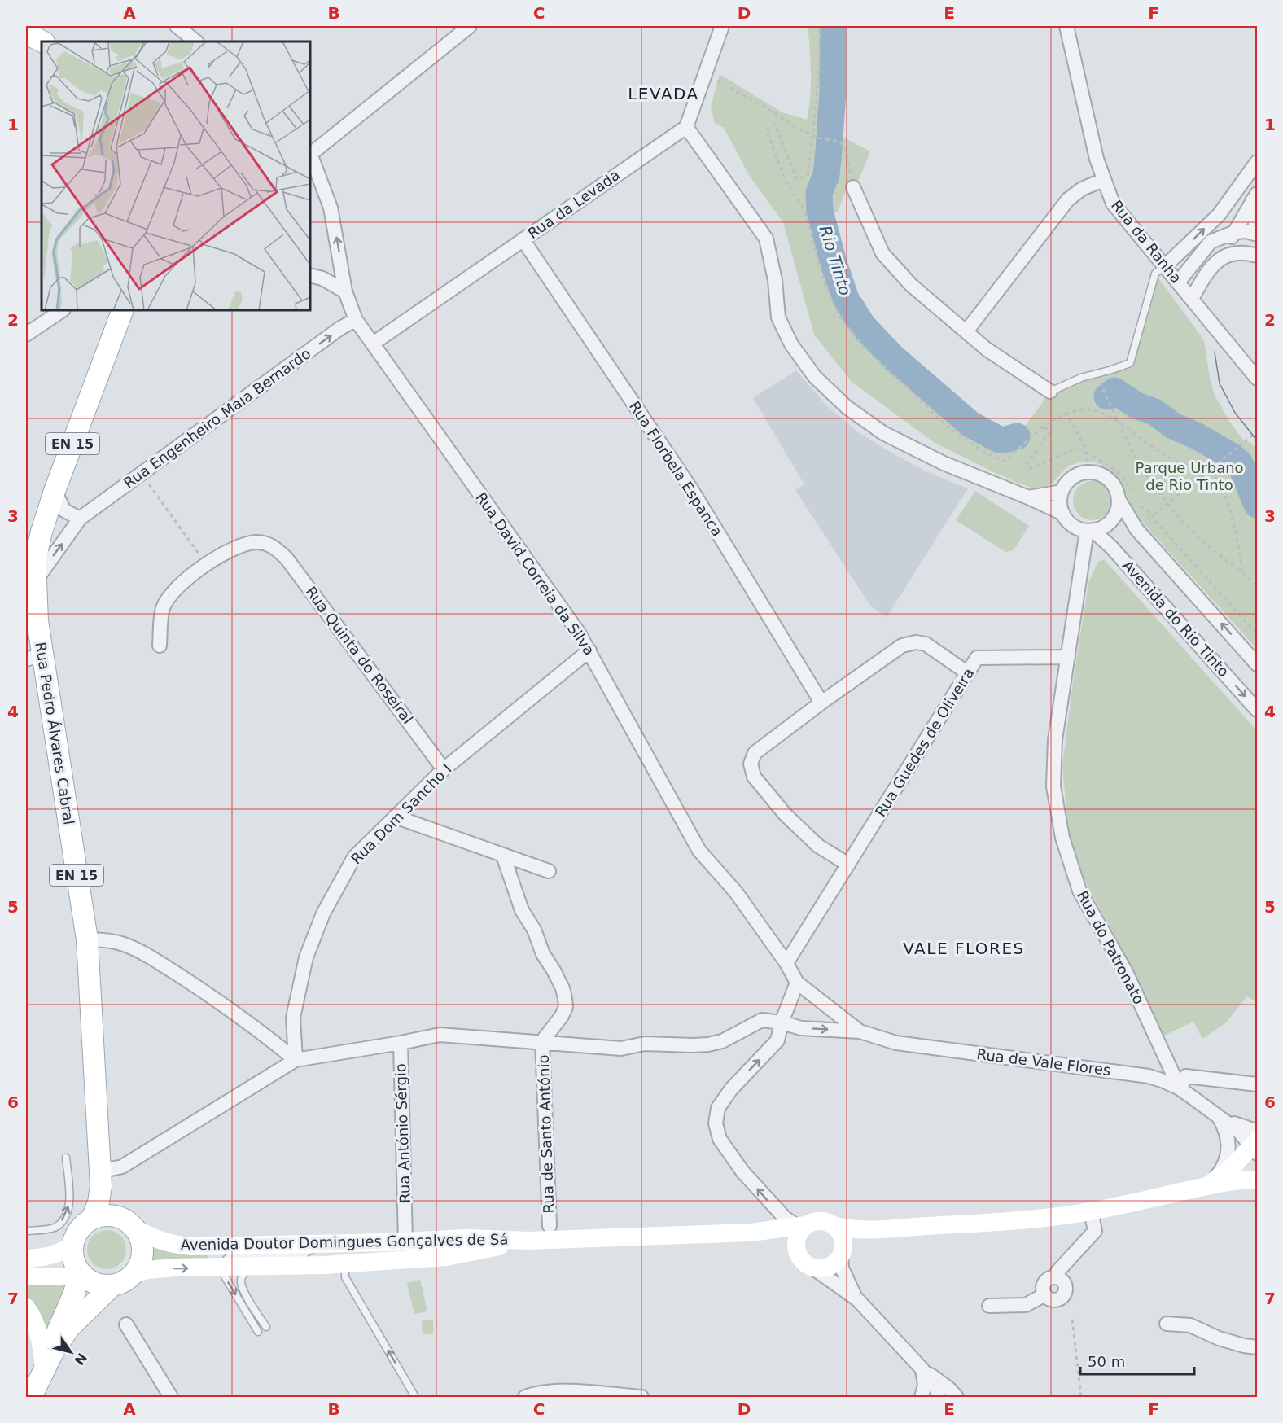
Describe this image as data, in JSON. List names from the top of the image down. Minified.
{"streets":{"main road":["EN 15","Rua Pedro Álvares Cabral","Avenida Doutor Domingues Gonçalves de Sá"],"street":["Rua da Levada","Rua da Ranha","Rua Engenheiro Maia Bernardo","Rua Florbela Espanca","Rua David Correia da Silva","Avenida do Rio Tinto","Rua Quinta do Roseiral","Rua Guedes de Oliveira","Rua Dom Sancho I","Rua do Patronato","Rua de Vale Flores","Rua António Sérgio","Rua de Santo António"]},"crossings":[["Rua da Levada","Rua Florbela Espanca"],["Rua da Levada","Rua David Correia da Silva"],["Rua Engenheiro Maia Bernardo","Rua David Correia da Silva"],["Rua Engenheiro Maia Bernardo","Rua Pedro Álvares Cabral"],["EN 15","Rua Pedro Álvares Cabral"],["EN 15","Avenida Doutor Domingues Gonçalves de Sá"],["Rua David Correia da Silva","Rua Guedes de Oliveira"],["Rua David Correia da Silva","Rua Dom Sancho I"],["Rua Quinta do Roseiral","Rua Dom Sancho I"],["Rua Pedro Álvares Cabral","Avenida Doutor Domingues Gonçalves de Sá"],["Rua Guedes de Oliveira","Rua do Patronato"],["Rua do Patronato","Rua de Vale Flores"],["Rua de Vale Flores","Avenida Doutor Domingues Gonçalves de Sá"],["Rua António Sérgio","Avenida Doutor Domingues Gonçalves de Sá"]],"one_way":["Rua Engenheiro Maia Bernardo"],"districts":["LEVADA","VALE FLORES"],"water":["Rio Tinto"],"parks":["Parque Urbano de Rio Tinto"],"scale_bar":"50 m","north":"bottom right","grid":{"columns":["A","B","C","D","E","F"],"rows":["1","2","3","4","5","6","7"]}}
